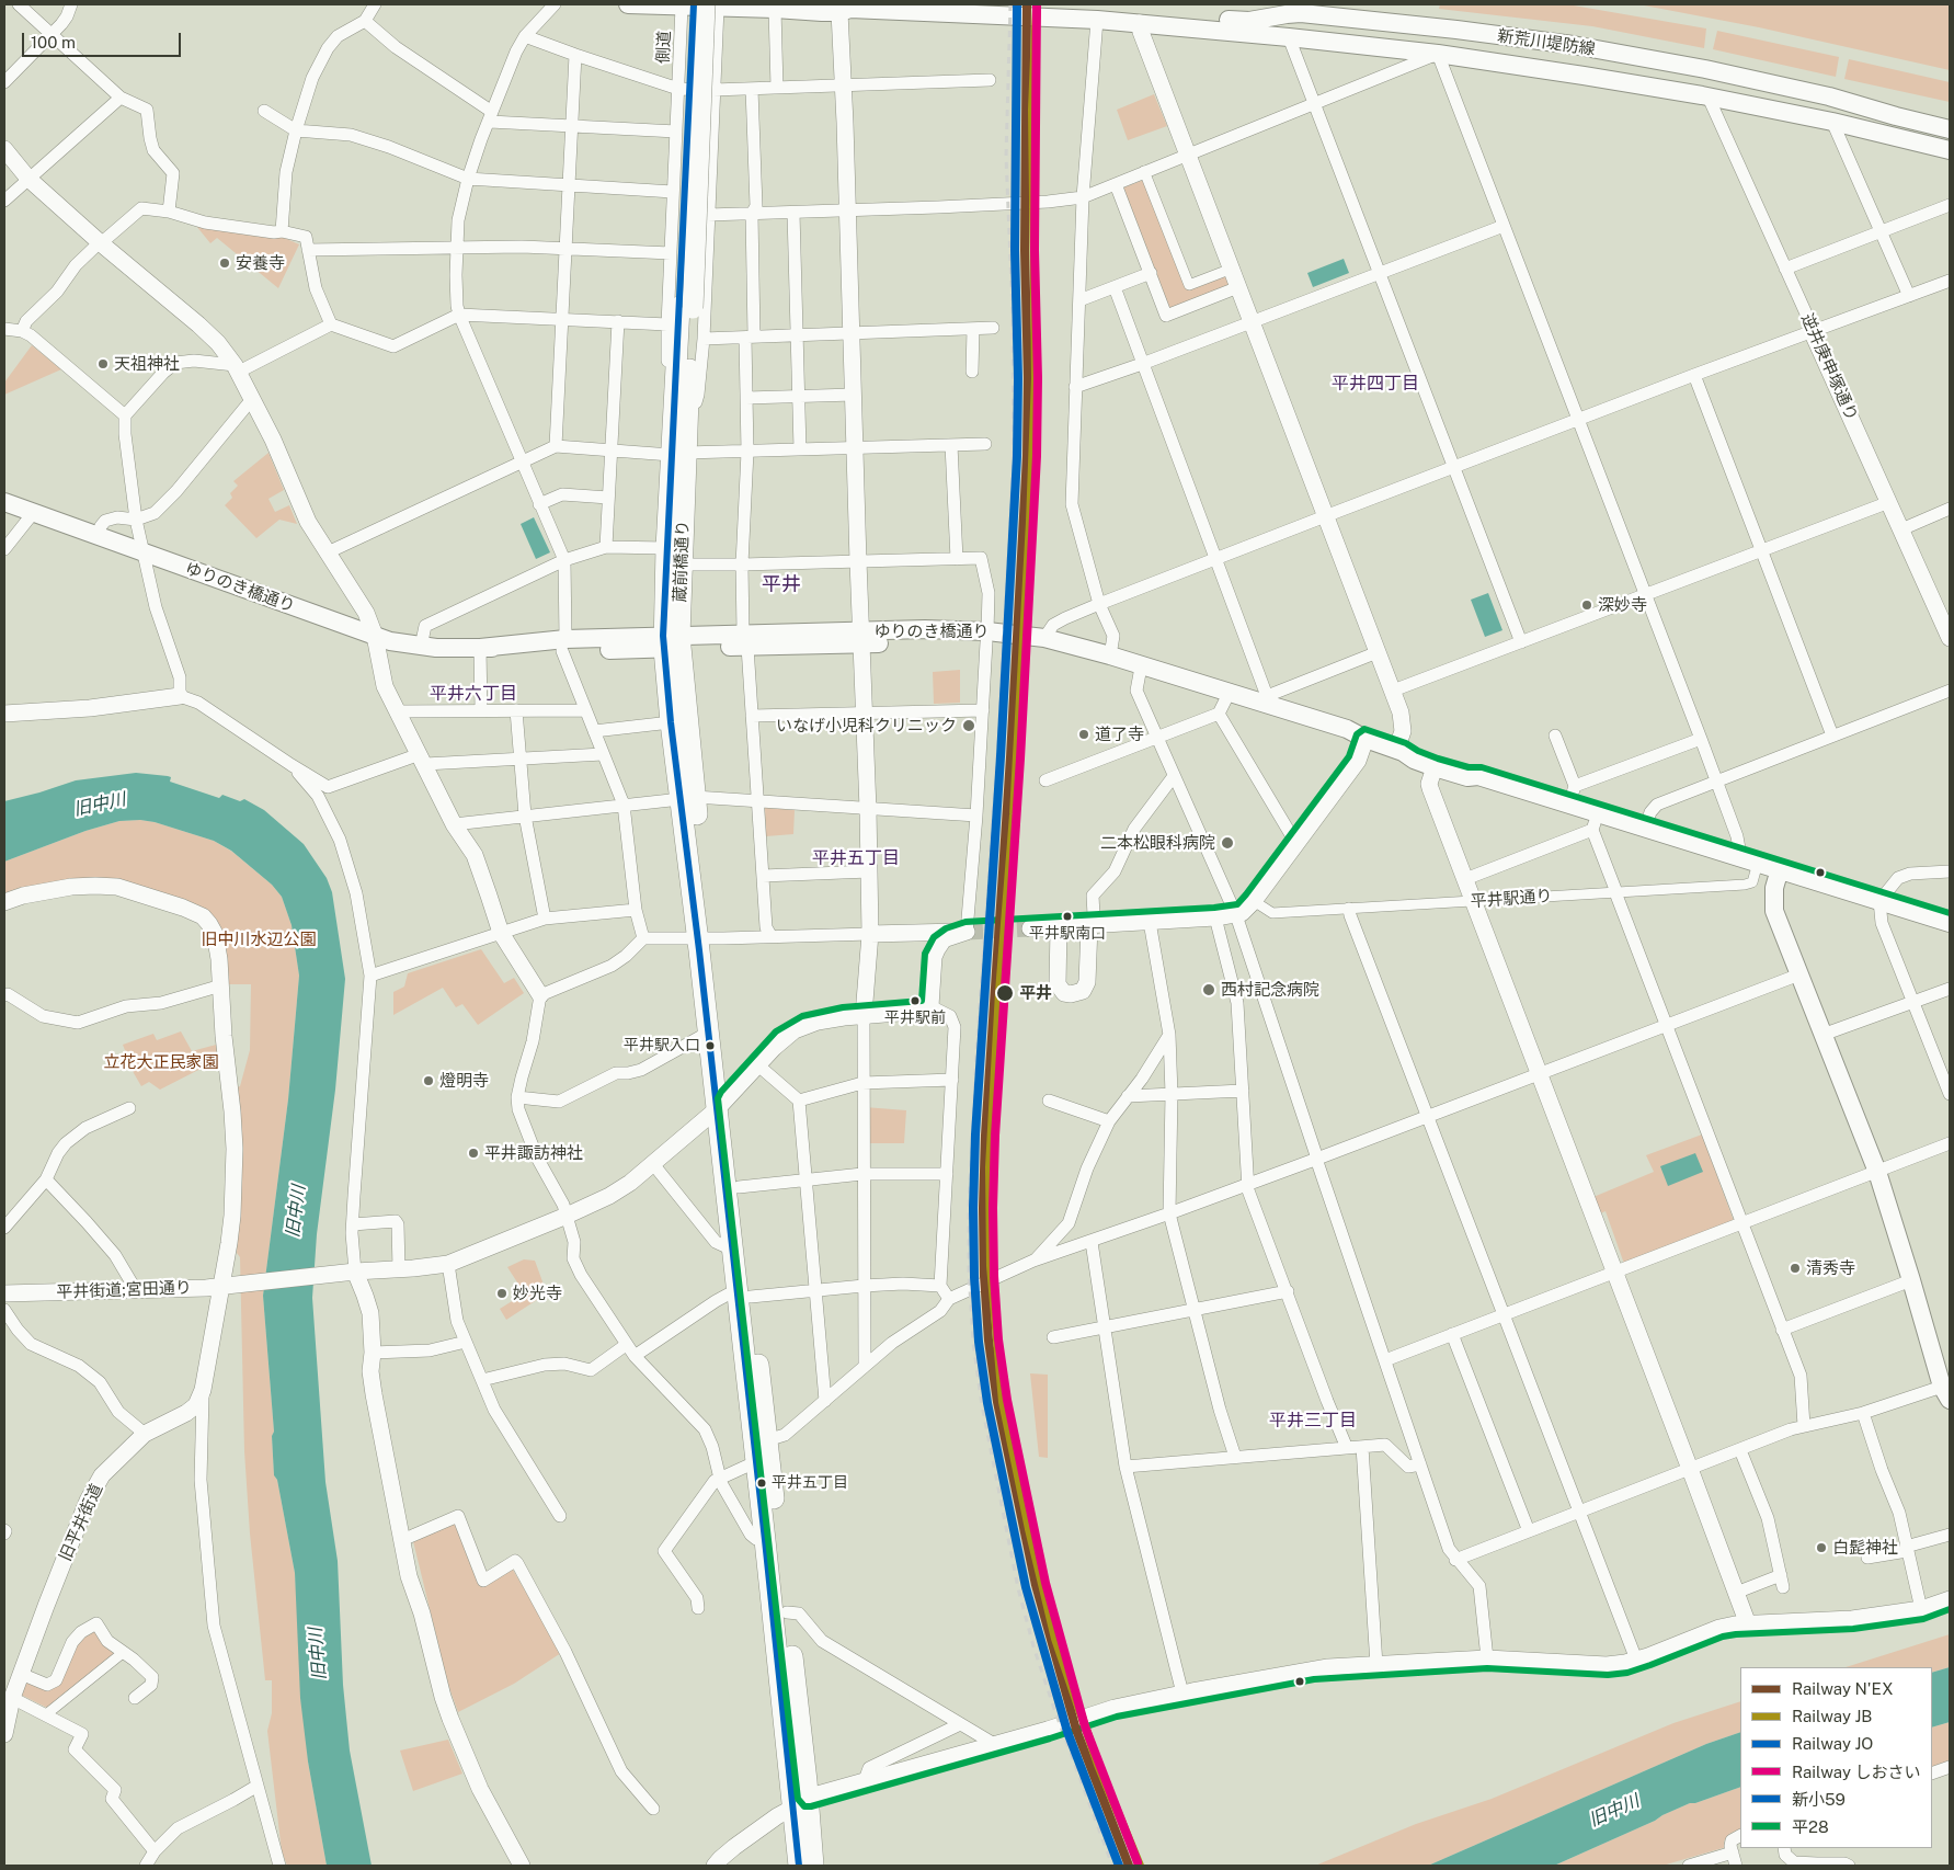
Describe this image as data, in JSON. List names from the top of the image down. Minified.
{"streets":{"main road":["新荒川堤防線","蔵前橋通り","ゆりのき橋通り"],"street":["側道","逆井庚申塚通り","平井駅通り","平井街道;宮田通り","旧平井街道"]},"crossings":[["新荒川堤防線","側道"],["新荒川堤防線","逆井庚申塚通り"],["新荒川堤防線","蔵前橋通り"],["側道","蔵前橋通り"],["蔵前橋通り","ゆりのき橋通り"],["蔵前橋通り","平井街道;宮田通り"],["平井街道;宮田通り","旧平井街道"]],"districts":["平井四丁目","平井","平井六丁目","平井五丁目","平井三丁目"],"water":["旧中川"],"parks":["旧中川水辺公園","立花大正民家園"],"places":["安養寺","天祖神社","深妙寺","いなげ小児科クリニック","道了寺","二本松眼科病院","平井駅南口","西村記念病院","平井","平井駅前","平井駅入口","燈明寺","平井諏訪神社","清秀寺","妙光寺","平井五丁目","白髭神社"],"lines":["rail line N'EX","rail line JB","rail line JO","rail line しおさい","transit line 新小59","transit line 平28"],"legend":["Railway N'EX","Railway JB","Railway JO","Railway しおさい","新小59","平28"],"scale_bar":"100 m"}
